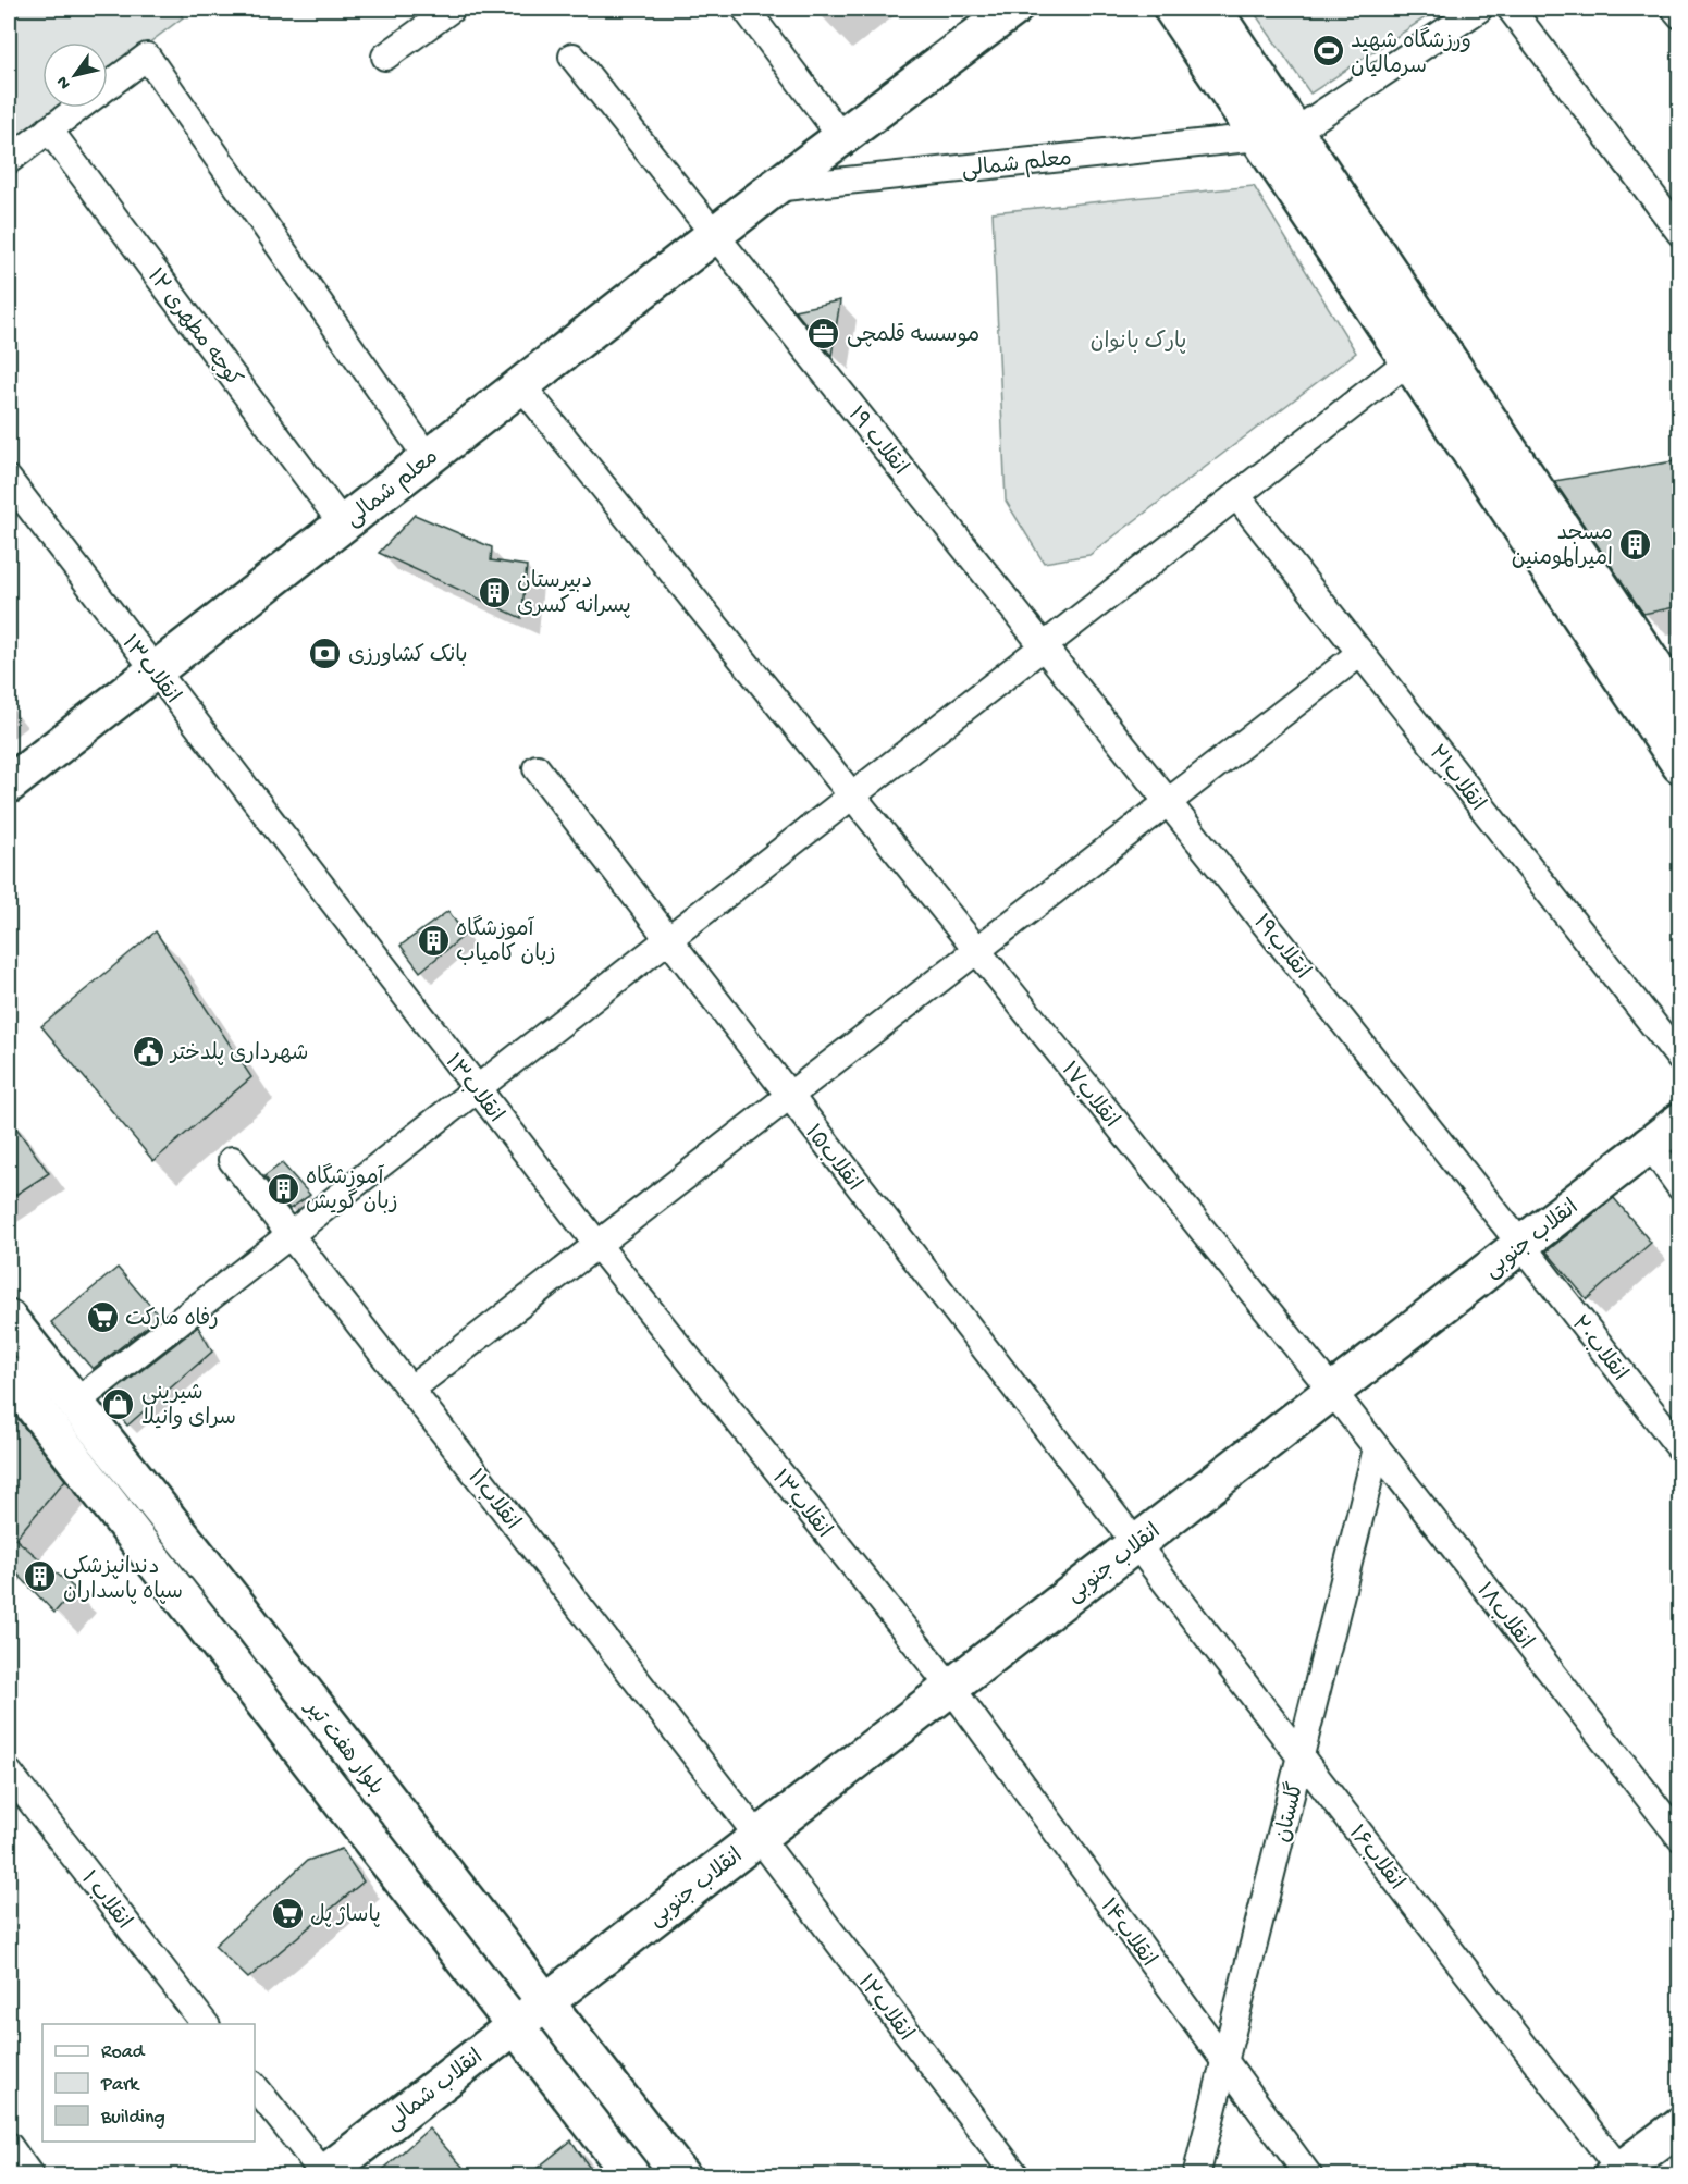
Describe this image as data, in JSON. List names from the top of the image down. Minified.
{"streets":{"main road":["معلم شمالی","انقلاب جنوبی","بلوار هفت تیر","انقلاب شمالی"],"street":["کوچه مطهری ۱۲","انقلاب ۱۹","انقلاب۱۳","انقلاب۲۱","انقلاب۱۹","انقلاب۱۷","انقلاب۱۵","انقلاب۲۰","انقلاب۱۱","انقلاب۱۸","گلستان","انقلاب۱۶","انقلاب ۱","انقلاب۱۴","انقلاب۱۲"]},"crossings":[["معلم شمالی","کوچه مطهری ۱۲"],["معلم شمالی","انقلاب ۱۹"],["معلم شمالی","انقلاب۱۳"],["معلم شمالی","انقلاب۱۷"],["انقلاب ۱۹","انقلاب۱۹"],["انقلاب۱۳","انقلاب جنوبی"],["انقلاب۱۳","انقلاب۱۴"],["انقلاب۱۹","انقلاب جنوبی"],["انقلاب۱۹","انقلاب۲۰"],["انقلاب۱۷","انقلاب جنوبی"],["انقلاب۱۷","انقلاب۱۸"],["انقلاب۱۵","انقلاب جنوبی"],["انقلاب۱۵","انقلاب۱۶"],["انقلاب جنوبی","انقلاب۲۰"],["انقلاب جنوبی","انقلاب۱۱"],["انقلاب جنوبی","انقلاب۱۸"],["انقلاب جنوبی","بلوار هفت تیر"],["انقلاب جنوبی","انقلاب۱۶"],["انقلاب جنوبی","انقلاب۱۴"],["انقلاب جنوبی","انقلاب۱۲"],["انقلاب جنوبی","انقلاب شمالی"],["انقلاب۱۱","انقلاب۱۲"],["انقلاب۱۸","گلستان"],["بلوار هفت تیر","انقلاب شمالی"],["گلستان","انقلاب۱۶"],["گلستان","انقلاب۱۴"]],"parks":["پارک بانوان"],"places":{"sports":["ورزشگاه شهید سرمالیان"],"office":["موسسه قلمچی"],"building":["مسجد امیرالمومنین","دبیرستان پسرانه کسری","آموزشگاه زبان کامیاب","آموزشگاه زبان گویش","دندانپزشکی سپاه پاسداران"],"bank":["بانک کشاورزی"],"public building":["شهرداری پلدختر"],"supermarket":["رفاه مارکت","پاساژ پل"],"shop":["شیرینی سرای وانیلا"]},"legend":["Road","Park","Building"],"north":"bottom left"}
